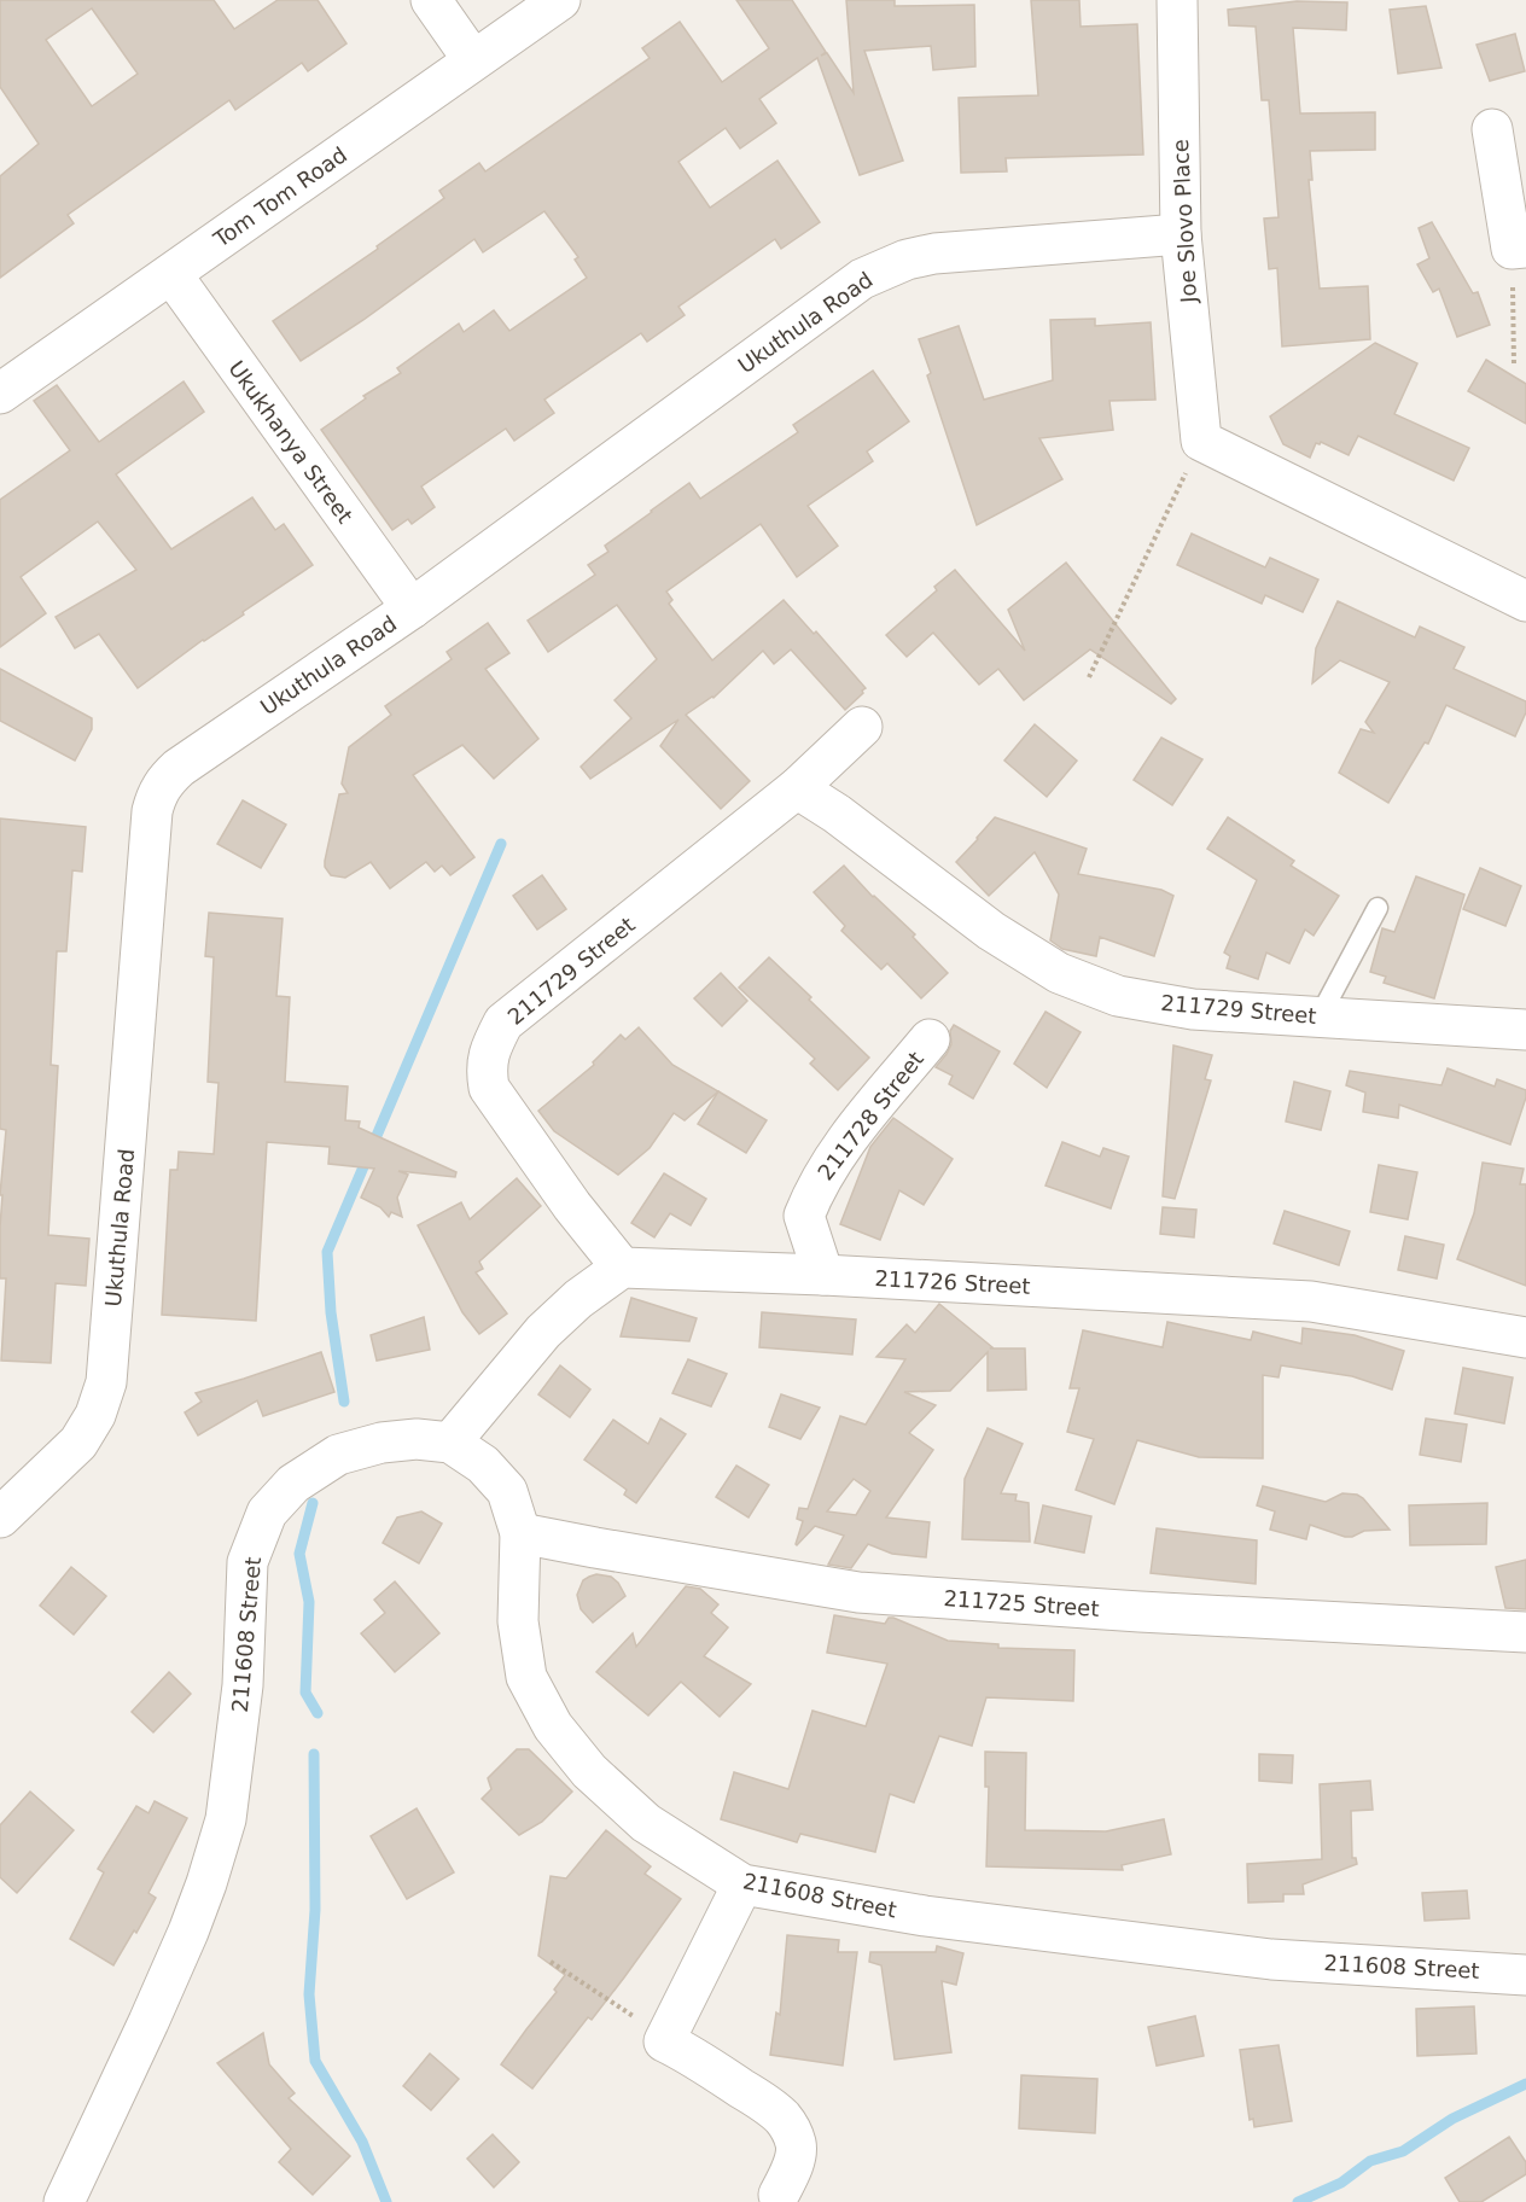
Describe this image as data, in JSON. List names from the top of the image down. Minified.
{"streets":{"street":["Tom Tom Road","Joe Slovo Place","Ukuthula Road","Ukukhanya Street","211729 Street","211728 Street","211726 Street","211725 Street","211608 Street"]},"crossings":[["Tom Tom Road","Ukukhanya Street"],["Joe Slovo Place","Ukuthula Road"],["Ukuthula Road","Ukukhanya Street"],["211729 Street","211726 Street"],["211728 Street","211726 Street"],["211725 Street","211608 Street"]]}
